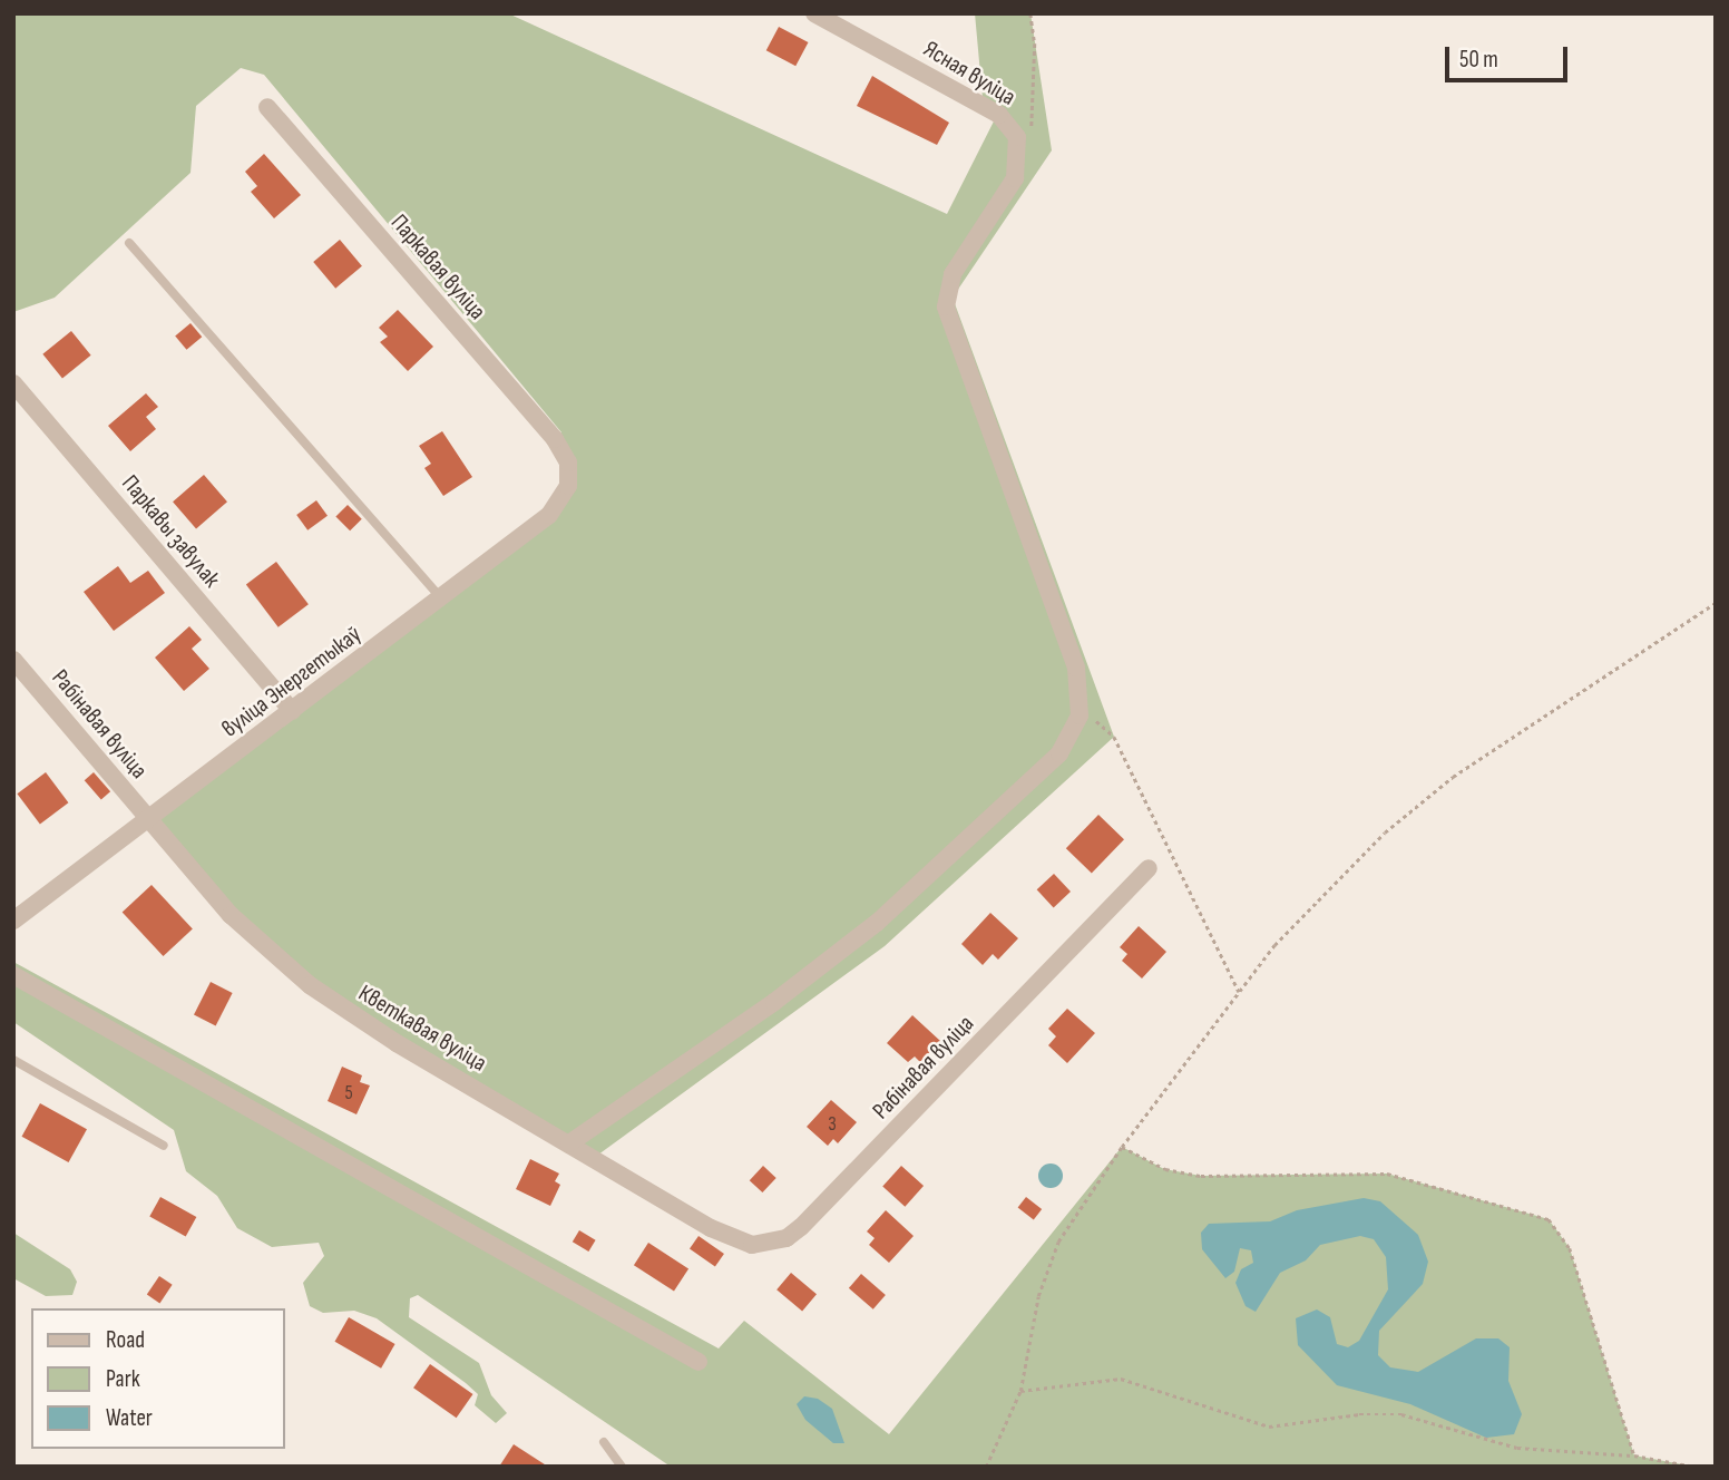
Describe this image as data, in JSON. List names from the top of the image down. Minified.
{"streets":{"street":["Ясная вуліца","Паркавая вуліца","Паркавы завулак","вуліца Энергетыкаў","Рабінавая вуліца","Кветкавая вуліца"]},"crossings":[["Паркавая вуліца","вуліца Энергетыкаў"],["Паркавы завулак","вуліца Энергетыкаў"],["вуліца Энергетыкаў","Рабінавая вуліца"],["вуліца Энергетыкаў","Кветкавая вуліца"],["Рабінавая вуліца","Кветкавая вуліца"]],"house_numbers":["5","3"],"legend":["Road","Park","Water"],"scale_bar":"50 m"}
